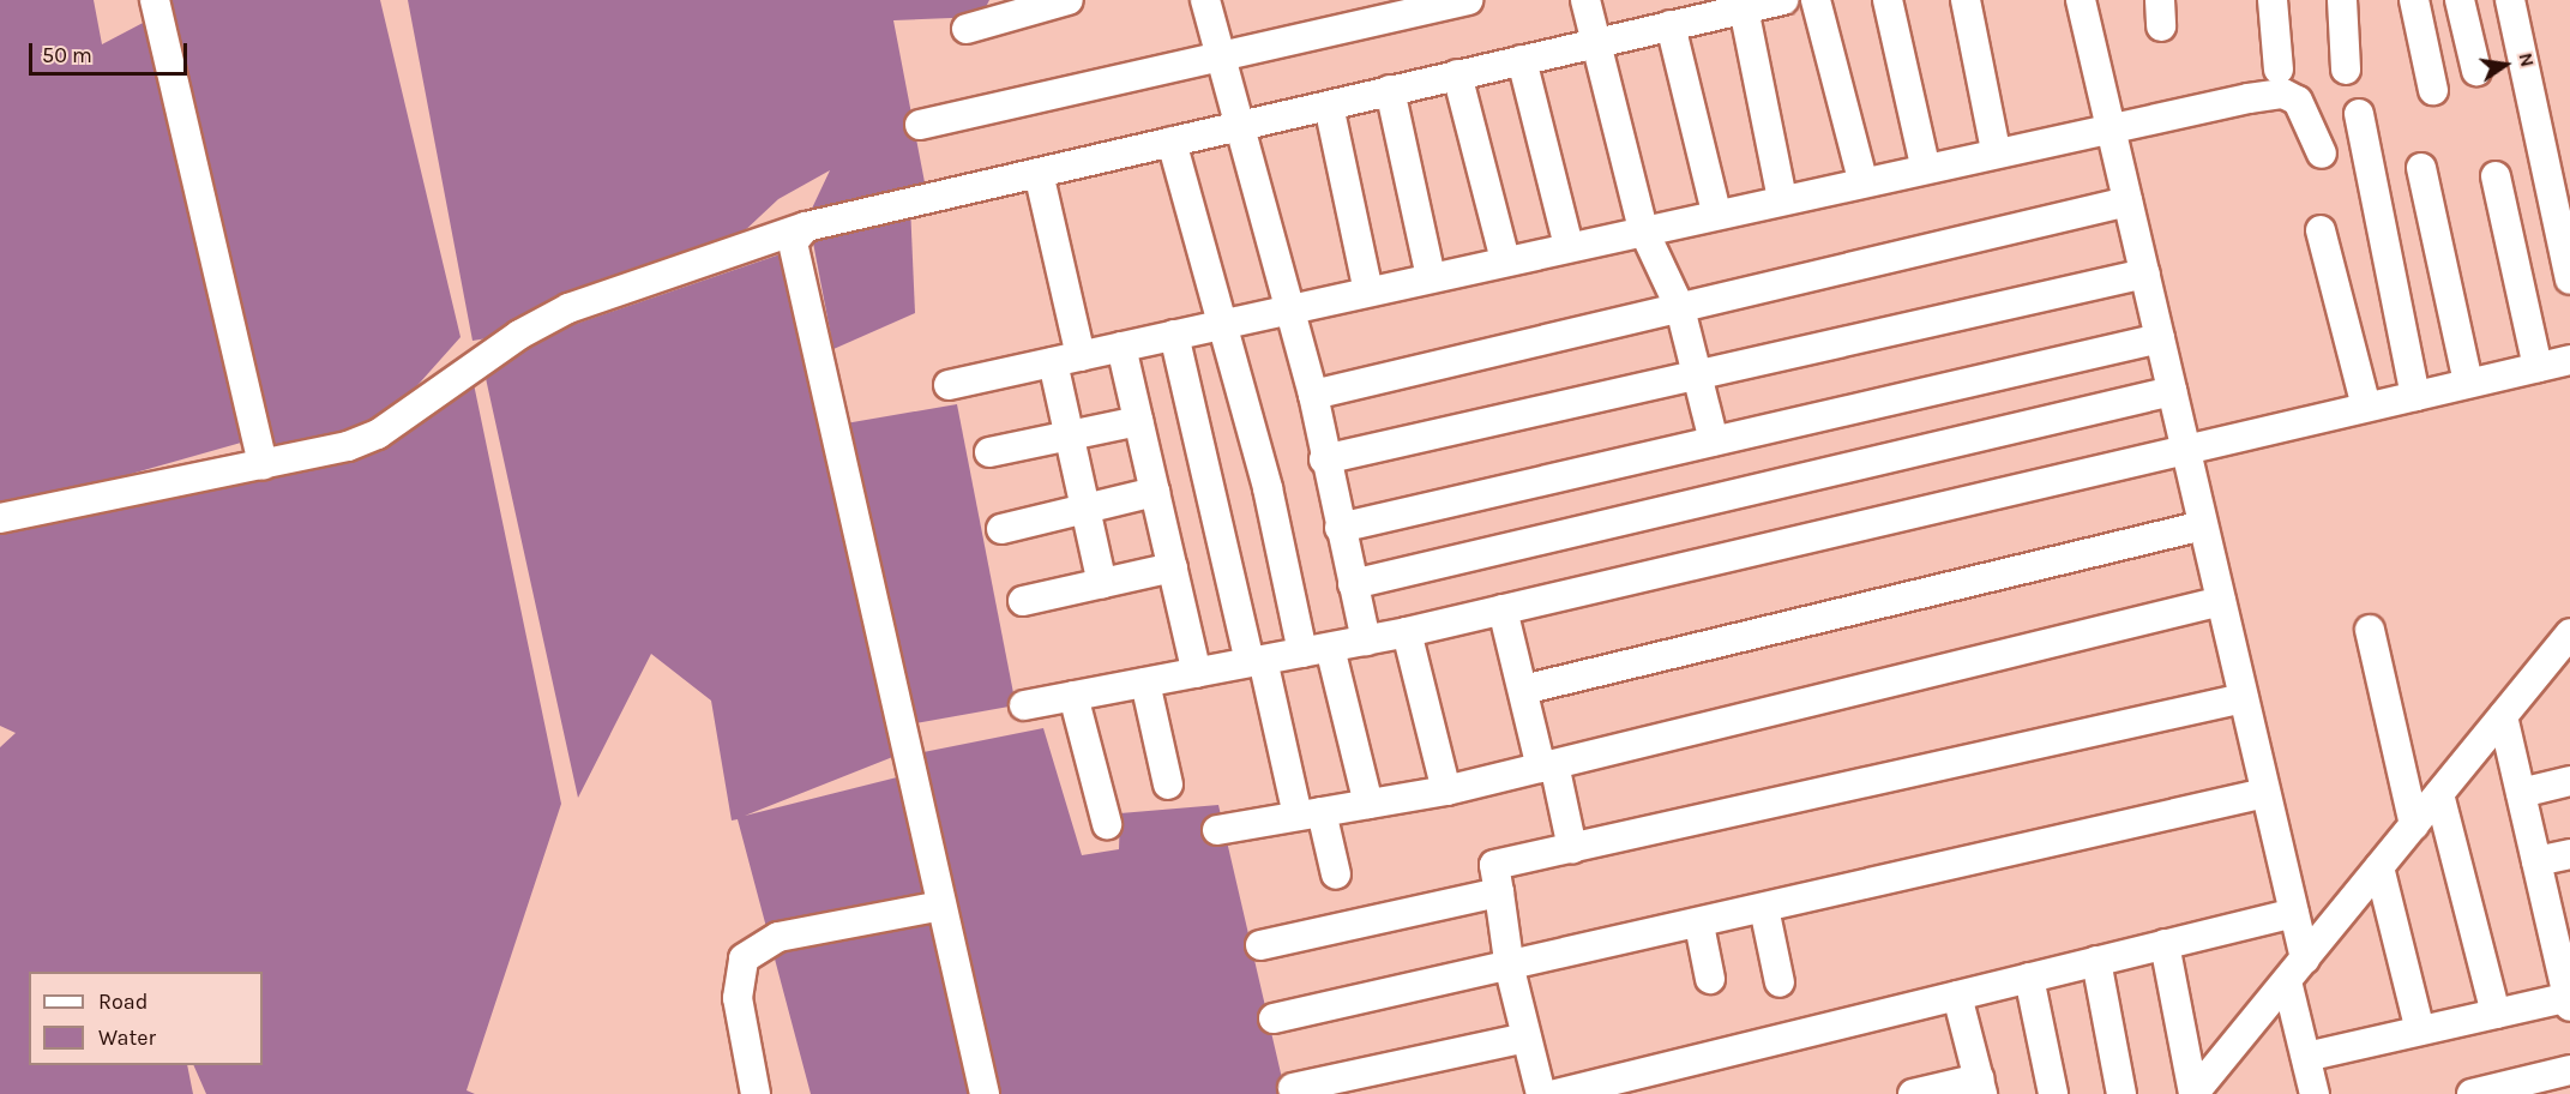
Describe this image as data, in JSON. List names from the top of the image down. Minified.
{"legend":["Road","Water"],"scale_bar":"50 m","north":"right"}
